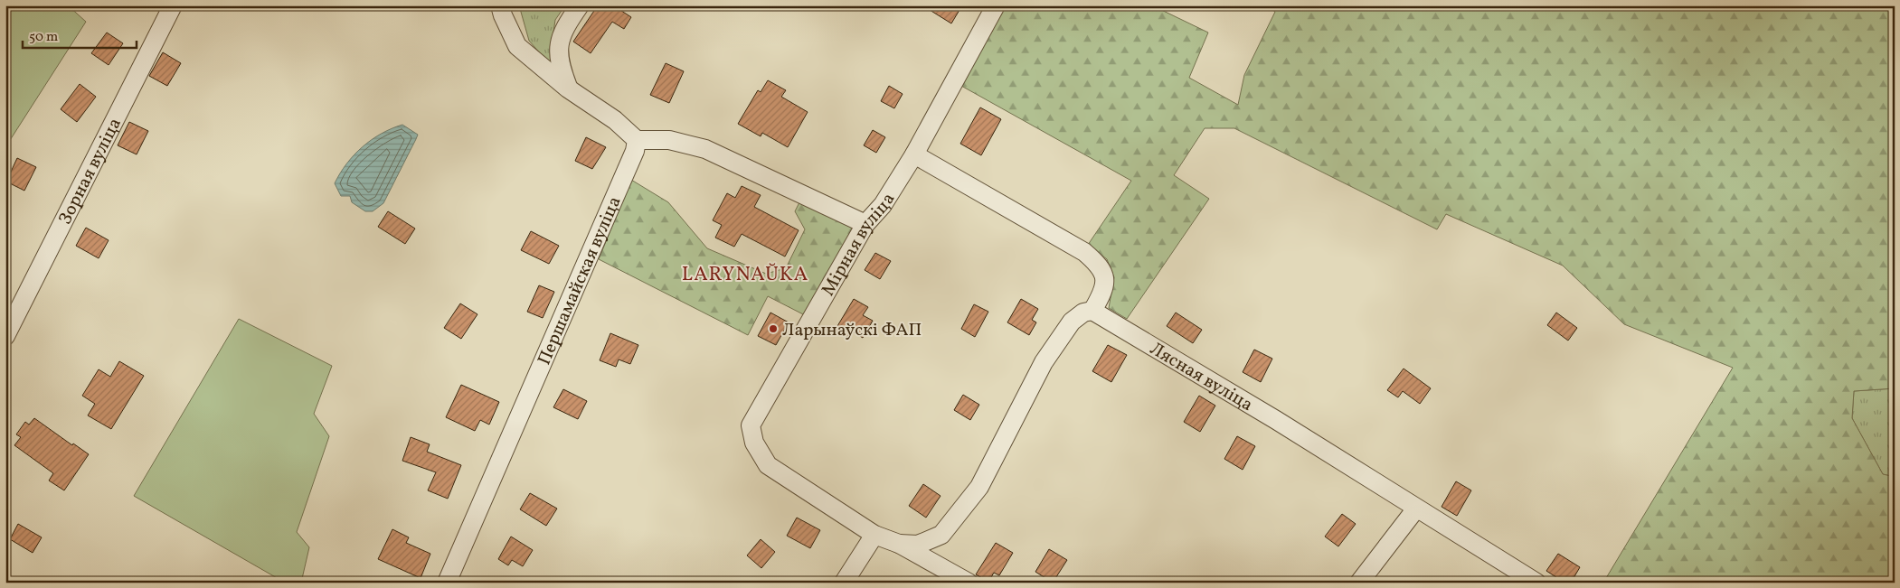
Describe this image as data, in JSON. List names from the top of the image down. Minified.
{"streets":{"street":["Зорная вуліца","Мірная вуліца","Першамайская вуліца","Лясная вуліца"]},"districts":["LARYNAŬKA"],"places":["Ларынаўскі ФАП"],"scale_bar":"50 m"}
